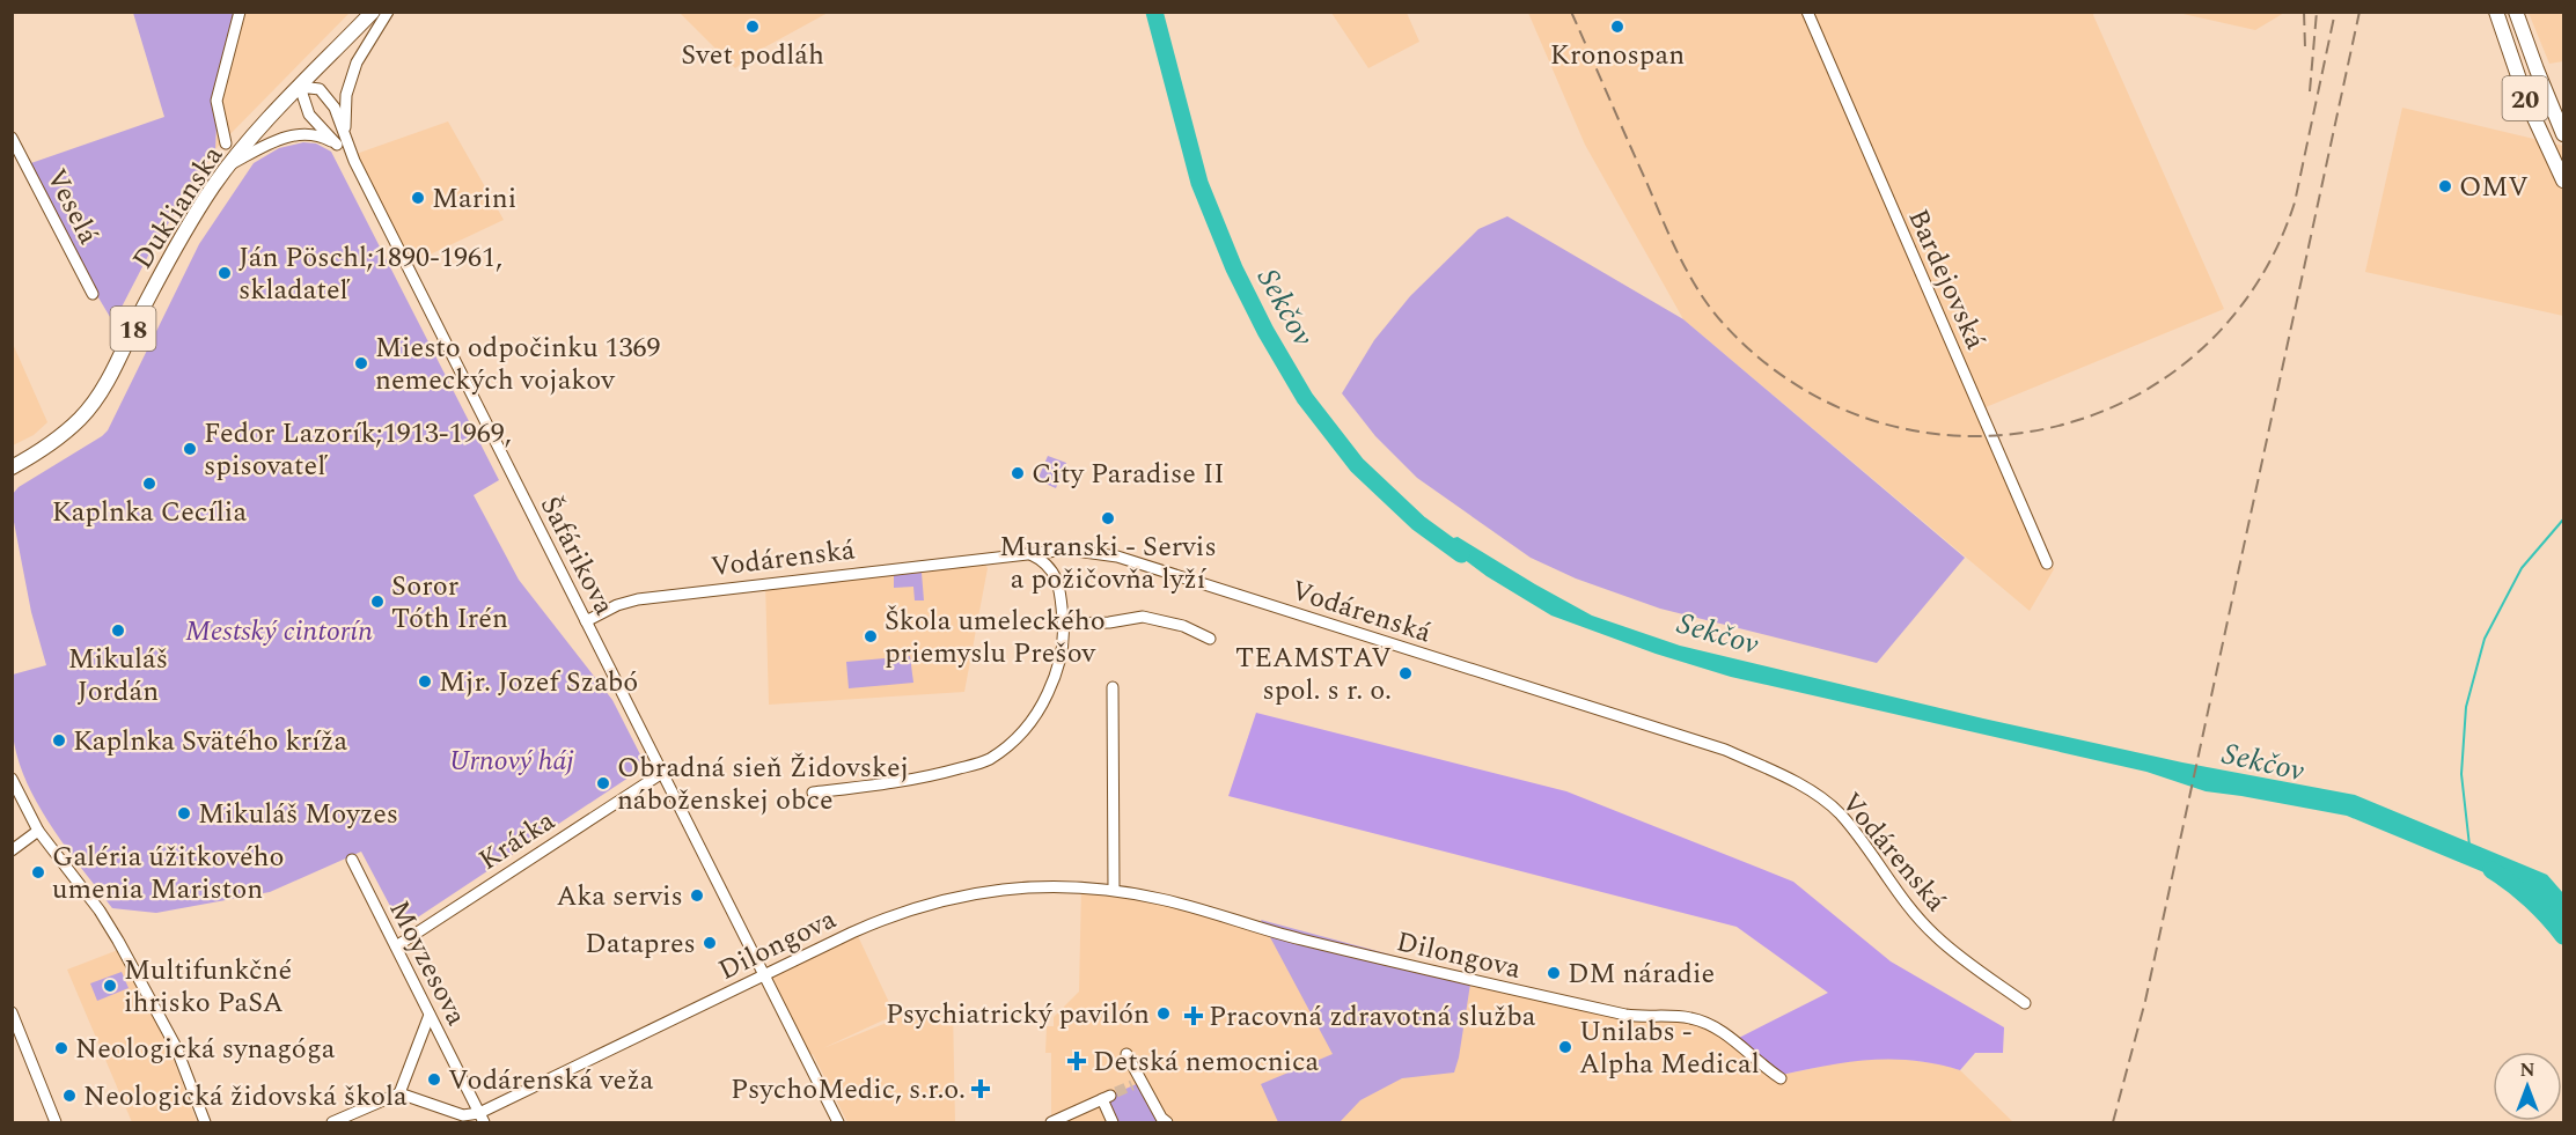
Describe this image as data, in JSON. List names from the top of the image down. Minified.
{"streets":{"main road":["20","Duklianska","18"],"street":["Veselá","Bardejovská","Šafárikova","Vodárenská","Krátka","Dilongova","Moyzesova"]},"crossings":[["Duklianska","Šafárikova"],["Šafárikova","Vodárenská"],["Šafárikova","Krátka"],["Šafárikova","Dilongova"],["Krátka","Moyzesova"],["Dilongova","Moyzesova"]],"water":["Sekčov"],"parks":["Mestský cintorín","Urnový háj"],"places":{"other":["Svet podláh","Kronospan","OMV","Marini","Ján Pöschl;1890-1961, skladateľ","Miesto odpočinku 1369 nemeckých vojakov","Fedor Lazorík;1913-1969, spisovateľ","City Paradise II","Kaplnka Cecília","Muranski - Servis a požičovňa lyží","Soror Tóth Irén","Mikuláš Jordán","Škola umeleckého priemyslu Prešov","TEAMSTAV spol. s r. o.","Mjr. Jozef Szabó","Kaplnka Svätého kríža","Obradná sieň Židovskej náboženskej obce","Mikuláš Moyzes","Galéria úžitkového umenia Mariston","Aka servis","Datapres","DM náradie","Multifunkčné ihrisko PaSA","Psychiatrický pavilón","Unilabs - Alpha Medical","Neologická synagóga","Vodárenská veža","Neologická židovská škola"],"health":["Pracovná zdravotná služba","Detská nemocnica","PsychoMedic, s.r.o."]},"north":"top"}
